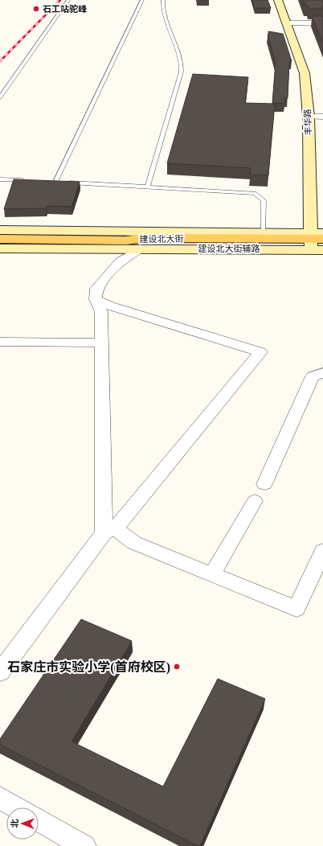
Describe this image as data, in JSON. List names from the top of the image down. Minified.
{"streets":{"main road":["建设北大街"],"street":["丰华路","建设北大街辅路"]},"crossings":[["丰华路","建设北大街"],["丰华路","建设北大街辅路"],["建设北大街","建设北大街辅路"]],"places":["石工站驼峰","石家庄市实验小学(首府校区)"],"north":"left"}
